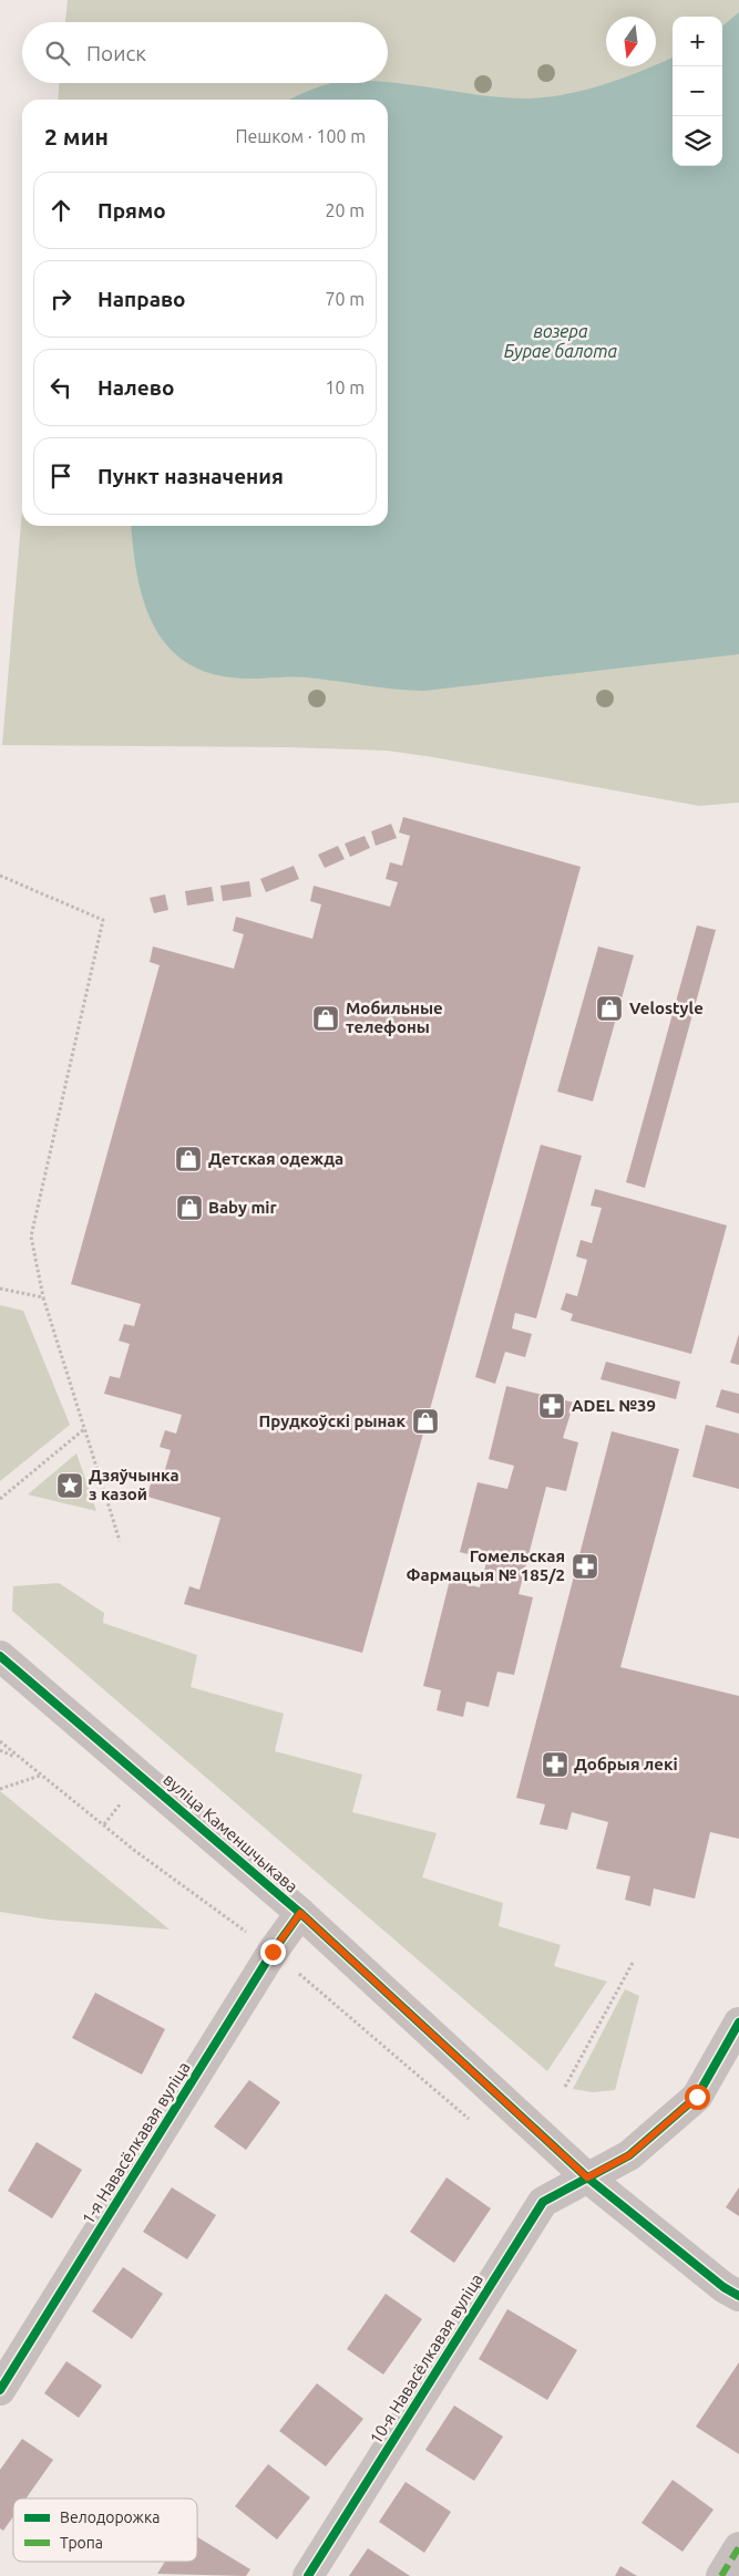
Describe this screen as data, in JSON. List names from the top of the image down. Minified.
{"streets":{"street":["вуліца Каменшчыкава","1-я Навасёлкавая вуліца","10-я Навасёлкавая вуліца"]},"crossings":[["вуліца Каменшчыкава","1-я Навасёлкавая вуліца"],["вуліца Каменшчыкава","10-я Навасёлкавая вуліца"]],"water":["возера Бурае балота"],"places":{"shop":["Velostyle","Мобильные телефоны","Детская одежда","Baby mir","Прудкоўскі рынак"],"pharmacy":["ADEL №39","Гомельская Фармацыя № 185/2","Добрыя лекі"],"place":["Дзяўчынка з казой"]},"legend":["Велодорожка","Тропа"],"north":"bottom","page":{"map_buttons":["+","−"],"search":"Поиск","heading":["2 мин","Пешком · 100 m"],"list":[["Прямо","20 m"],["Направо","70 m"],["Налево","10 m"],"Пункт назначения"]}}
